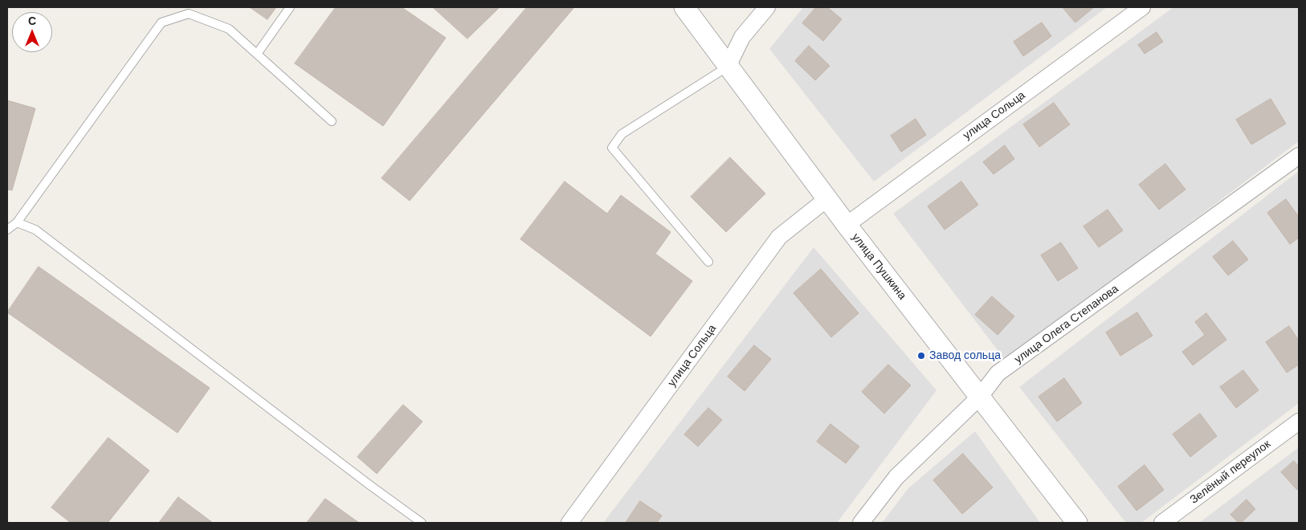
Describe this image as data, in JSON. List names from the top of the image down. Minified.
{"streets":{"street":["улица Сольца","улица Пушкина","улица Олега Степанова","Зелёный переулок"]},"crossings":[["улица Сольца","улица Пушкина"],["улица Пушкина","улица Олега Степанова"]],"places":["Завод сольца"],"north":"top"}
